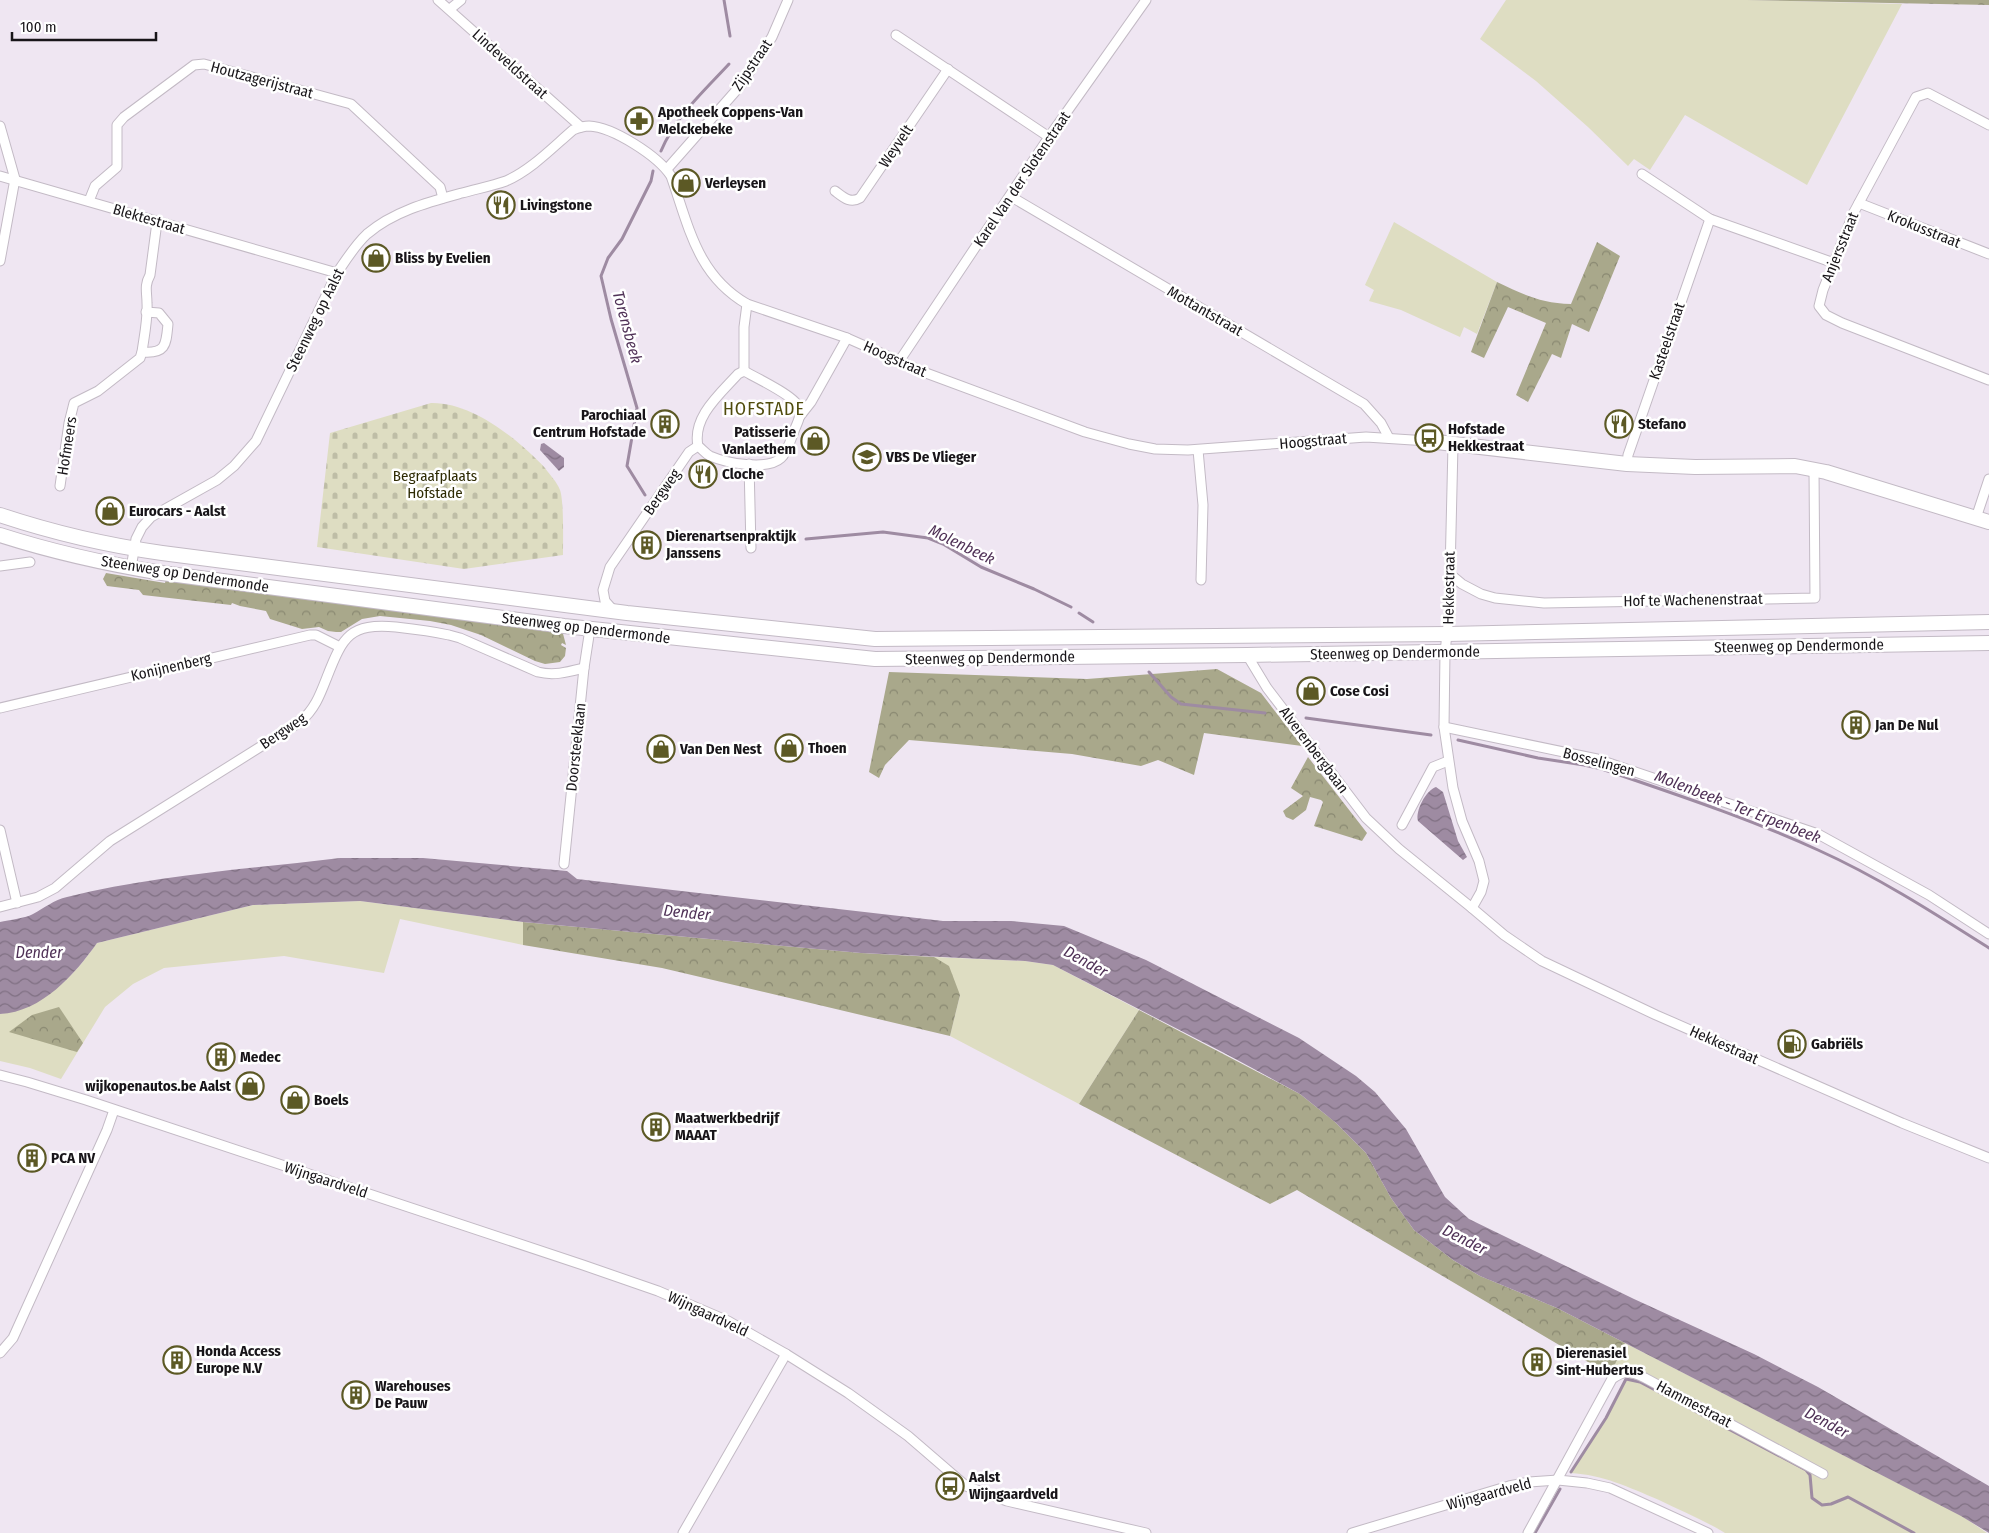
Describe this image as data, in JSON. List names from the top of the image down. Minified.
{"streets":{"main road":["Steenweg op Dendermonde"],"street":["Lindeveldstraat","Zijpstraat","Houtzagerijstraat","Weyvelt","Karel Van der Slotenstraat","Blektestraat","Krokusstraat","Anjersstraat","Mottantstraat","Steenweg op Aalst","Kasteelstraat","Hoogstraat","Hofmeers","Bergweg","Hekkestraat","Hof te Wachenenstraat","Konijnenberg","Doorsteeklaan","Alverenbergbaan","Bosselingen","Wijngaardveld","Hammestraat"]},"crossings":[["Lindeveldstraat","Steenweg op Aalst"],["Zijpstraat","Hoogstraat"],["Houtzagerijstraat","Blektestraat"],["Houtzagerijstraat","Steenweg op Aalst"],["Karel Van der Slotenstraat","Mottantstraat"],["Karel Van der Slotenstraat","Hoogstraat"],["Blektestraat","Steenweg op Aalst"],["Krokusstraat","Anjersstraat"],["Mottantstraat","Hoogstraat"],["Steenweg op Aalst","Steenweg op Dendermonde"],["Bergweg","Steenweg op Dendermonde"],["Bergweg","Konijnenberg"],["Bergweg","Doorsteeklaan"],["Steenweg op Dendermonde","Hekkestraat"],["Steenweg op Dendermonde","Doorsteeklaan"],["Steenweg op Dendermonde","Alverenbergbaan"],["Hekkestraat","Hof te Wachenenstraat"],["Hekkestraat","Alverenbergbaan"],["Hekkestraat","Bosselingen"],["Wijngaardveld","Hammestraat"]],"districts":["HOFSTADE"],"water":["Torensbeek","Molenbeek","Molenbeek - Ter Erpenbeek","Dender"],"parks":["Begraafplaats Hofstade"],"places":{"pharmacy":["Apotheek Coppens-Van Melckebeke"],"shop":["Verleysen","Bliss by Evelien","Patisserie Vanlaethem","Eurocars - Aalst","Cose Cosi","Thoen","Van Den Nest","wijkopenautos.be Aalst","Boels"],"restaurant":["Livingstone","Stefano","Cloche"],"building":["Parochiaal Centrum Hofstade","Dierenartsenpraktijk Janssens","Jan De Nul","Medec","Maatwerkbedrijf MAAAT","PCA NV","Honda Access Europe N.V","Dierenasiel Sint-Hubertus","Warehouses De Pauw"],"bus stop":["Hofstade Hekkestraat","Aalst Wijngaardveld"],"school or university":["VBS De Vlieger"],"fuel station":["Gabriëls"]},"scale_bar":"100 m"}
